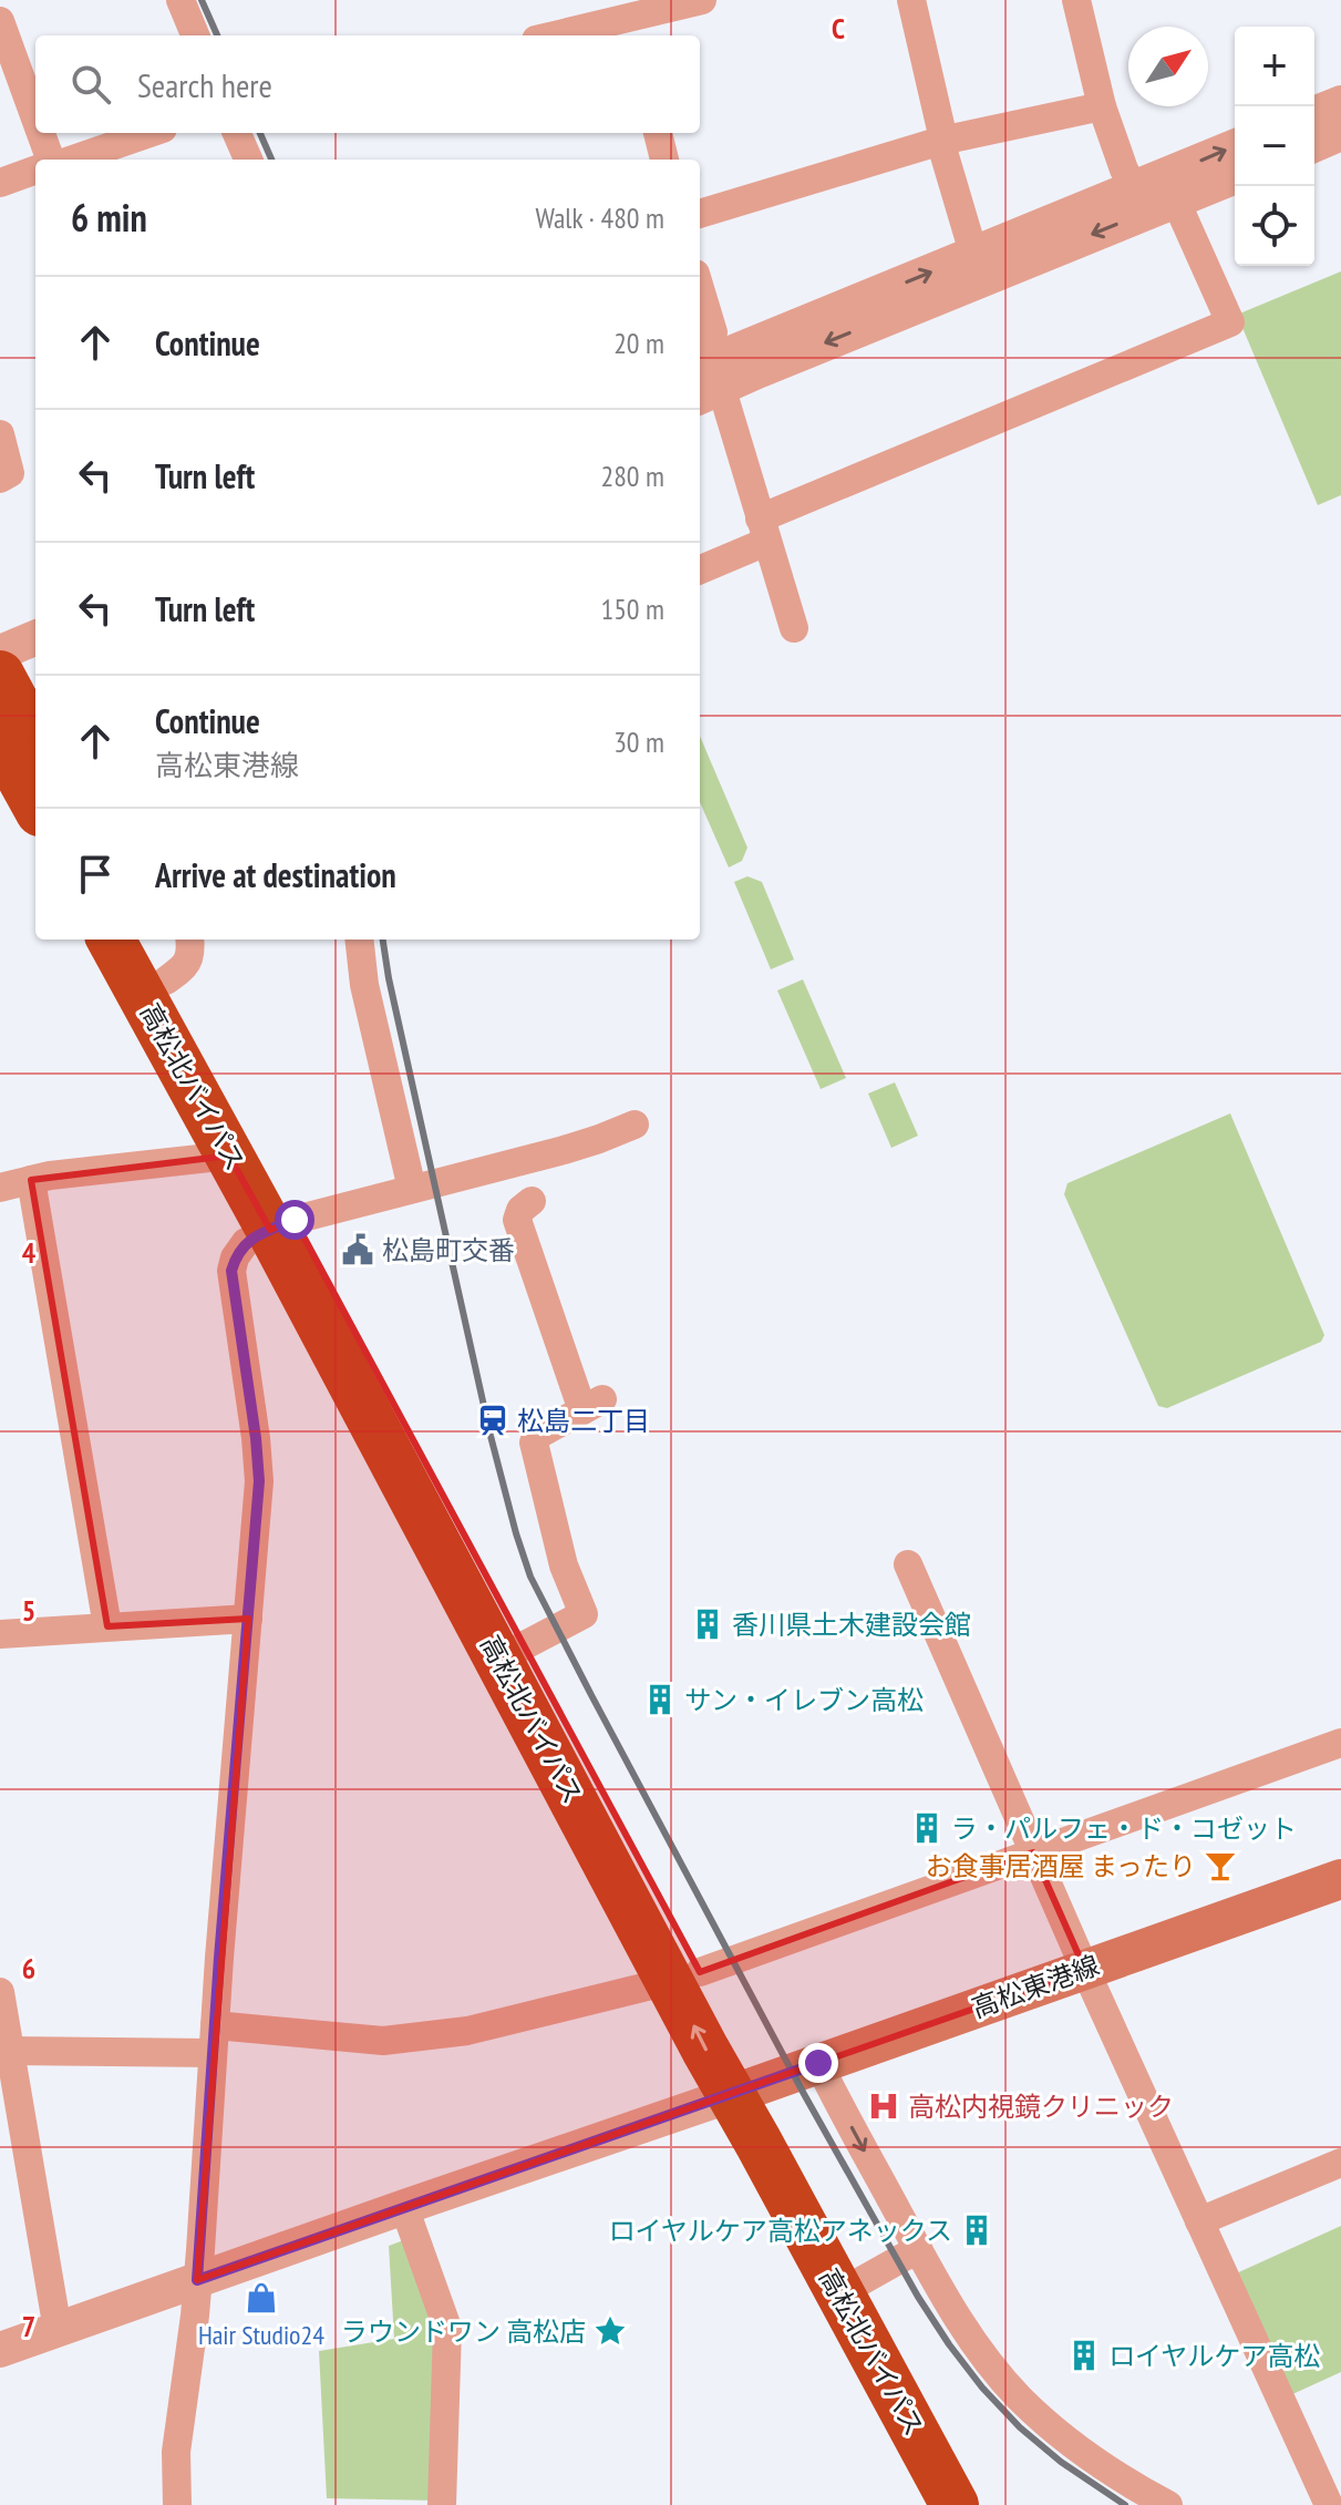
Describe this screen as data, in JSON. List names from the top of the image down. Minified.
{"streets":{"highway":["高松北バイパス"],"main road":["高松東港線"]},"crossings":[["高松北バイパス","高松東港線"]],"places":{"public building":["松島町交番"],"station":["松島二丁目"],"building":["香川県土木建設会館","サン・イレブン高松","ラ・パルフェ・ド・コゼット","ロイヤルケア高松アネックス","ロイヤルケア高松"],"bar":["お食事居酒屋 まったり"],"hospital":["高松内視鏡クリニック"],"shop":["Hair Studio24"],"place":["ラウンドワン 高松店"]},"north":"top right","page":{"map_buttons":["+","−"],"search":"Search here","heading":["6 min","Walk · 480 m"],"list":[["Continue","20 m"],["Turn left","280 m"],["Turn left","150 m"],["Continue","高松東港線","30 m"],"Arrive at destination"]},"grid":{"columns":["C"],"rows":["4","5","6","7"]}}
